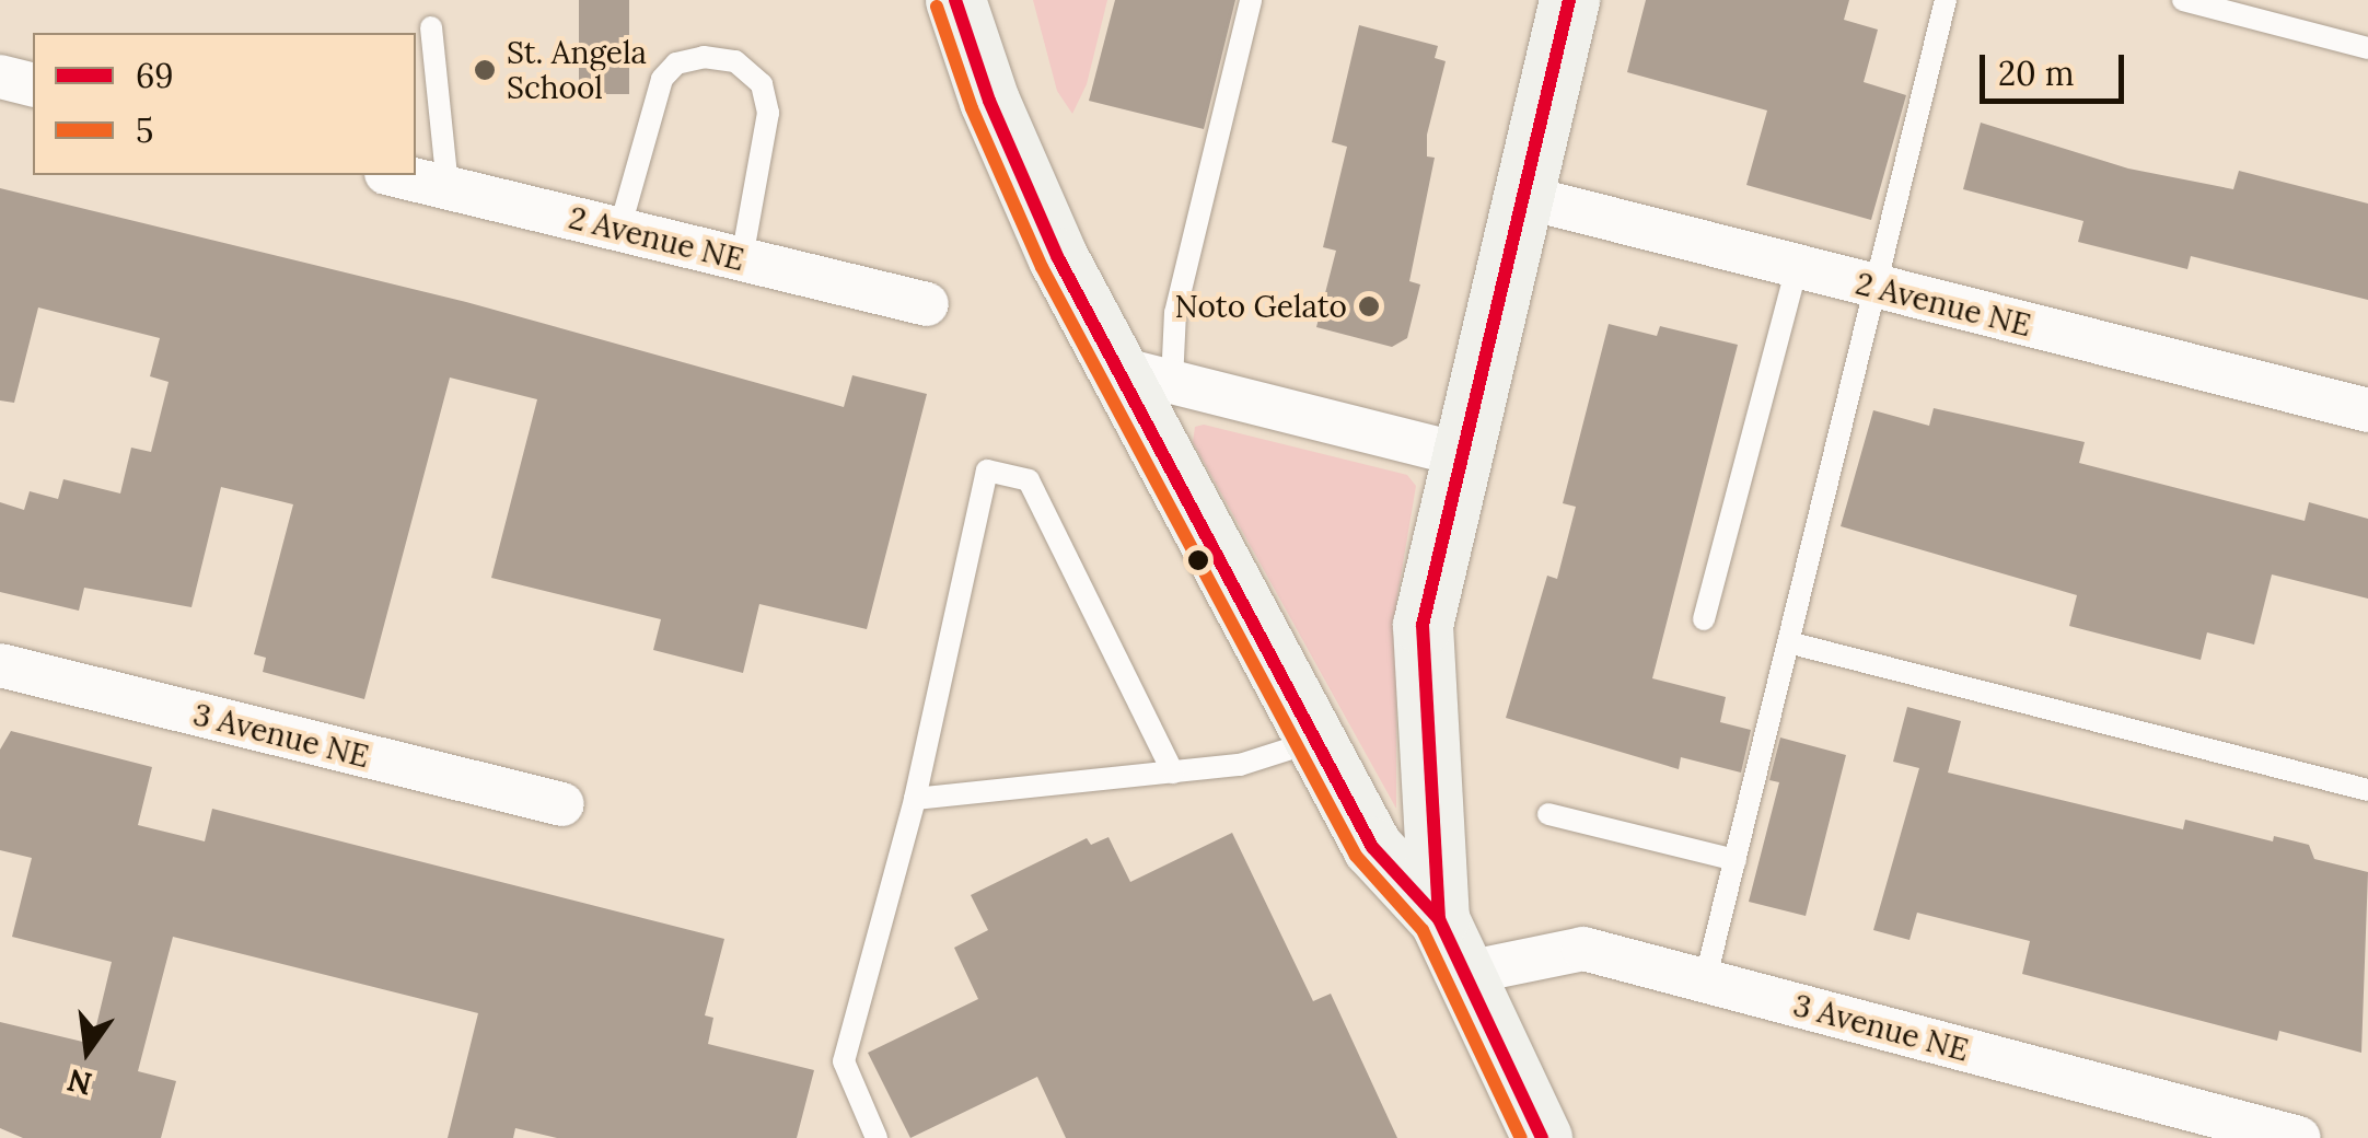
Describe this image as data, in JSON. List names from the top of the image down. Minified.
{"streets":{"street":["2 Avenue NE","3 Avenue NE"]},"places":["St. Angela School","Noto Gelato"],"lines":["transit line 69","transit line 5"],"legend":["69","5"],"scale_bar":"20 m","north":"bottom"}
